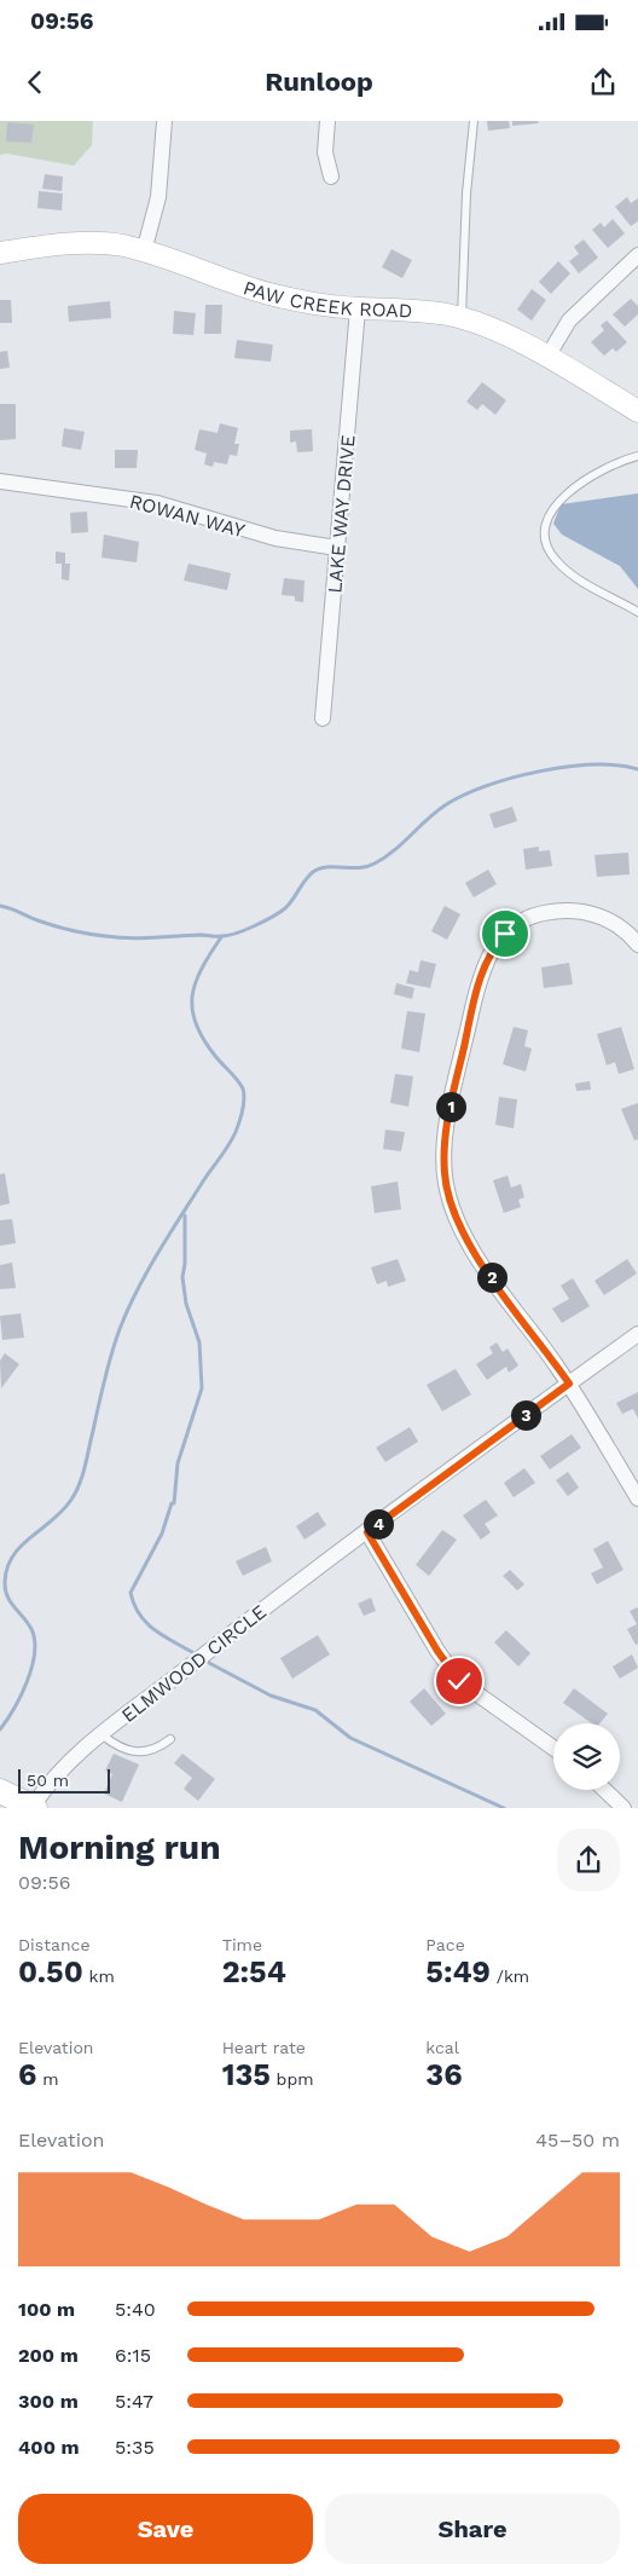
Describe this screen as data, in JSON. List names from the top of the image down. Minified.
{"streets":{"street":["PAW CREEK ROAD","LAKE WAY DRIVE","ROWAN WAY","ELMWOOD CIRCLE"]},"crossings":[["PAW CREEK ROAD","LAKE WAY DRIVE"],["LAKE WAY DRIVE","ROWAN WAY"]],"scale_bar":"50 m","page":{"status":"09:56","header":"Runloop","pins":["1","2","3","4"],"scale":"50 m","heading":["Morning run","09:56"],"stats":[["Distance","0.50 km"],["Time","2:54"],["Pace","5:49 /km"],["Elevation","6 m"],["Heart rate","135 bpm"],["kcal","36"]],"chart":["Elevation","45–50 m"],"list":[{"name":"100 m","note":"5:40"},{"name":"200 m","note":"6:15"},{"name":"300 m","note":"5:47"},{"name":"400 m","note":"5:35"}],"buttons":["Save","Share"]}}
